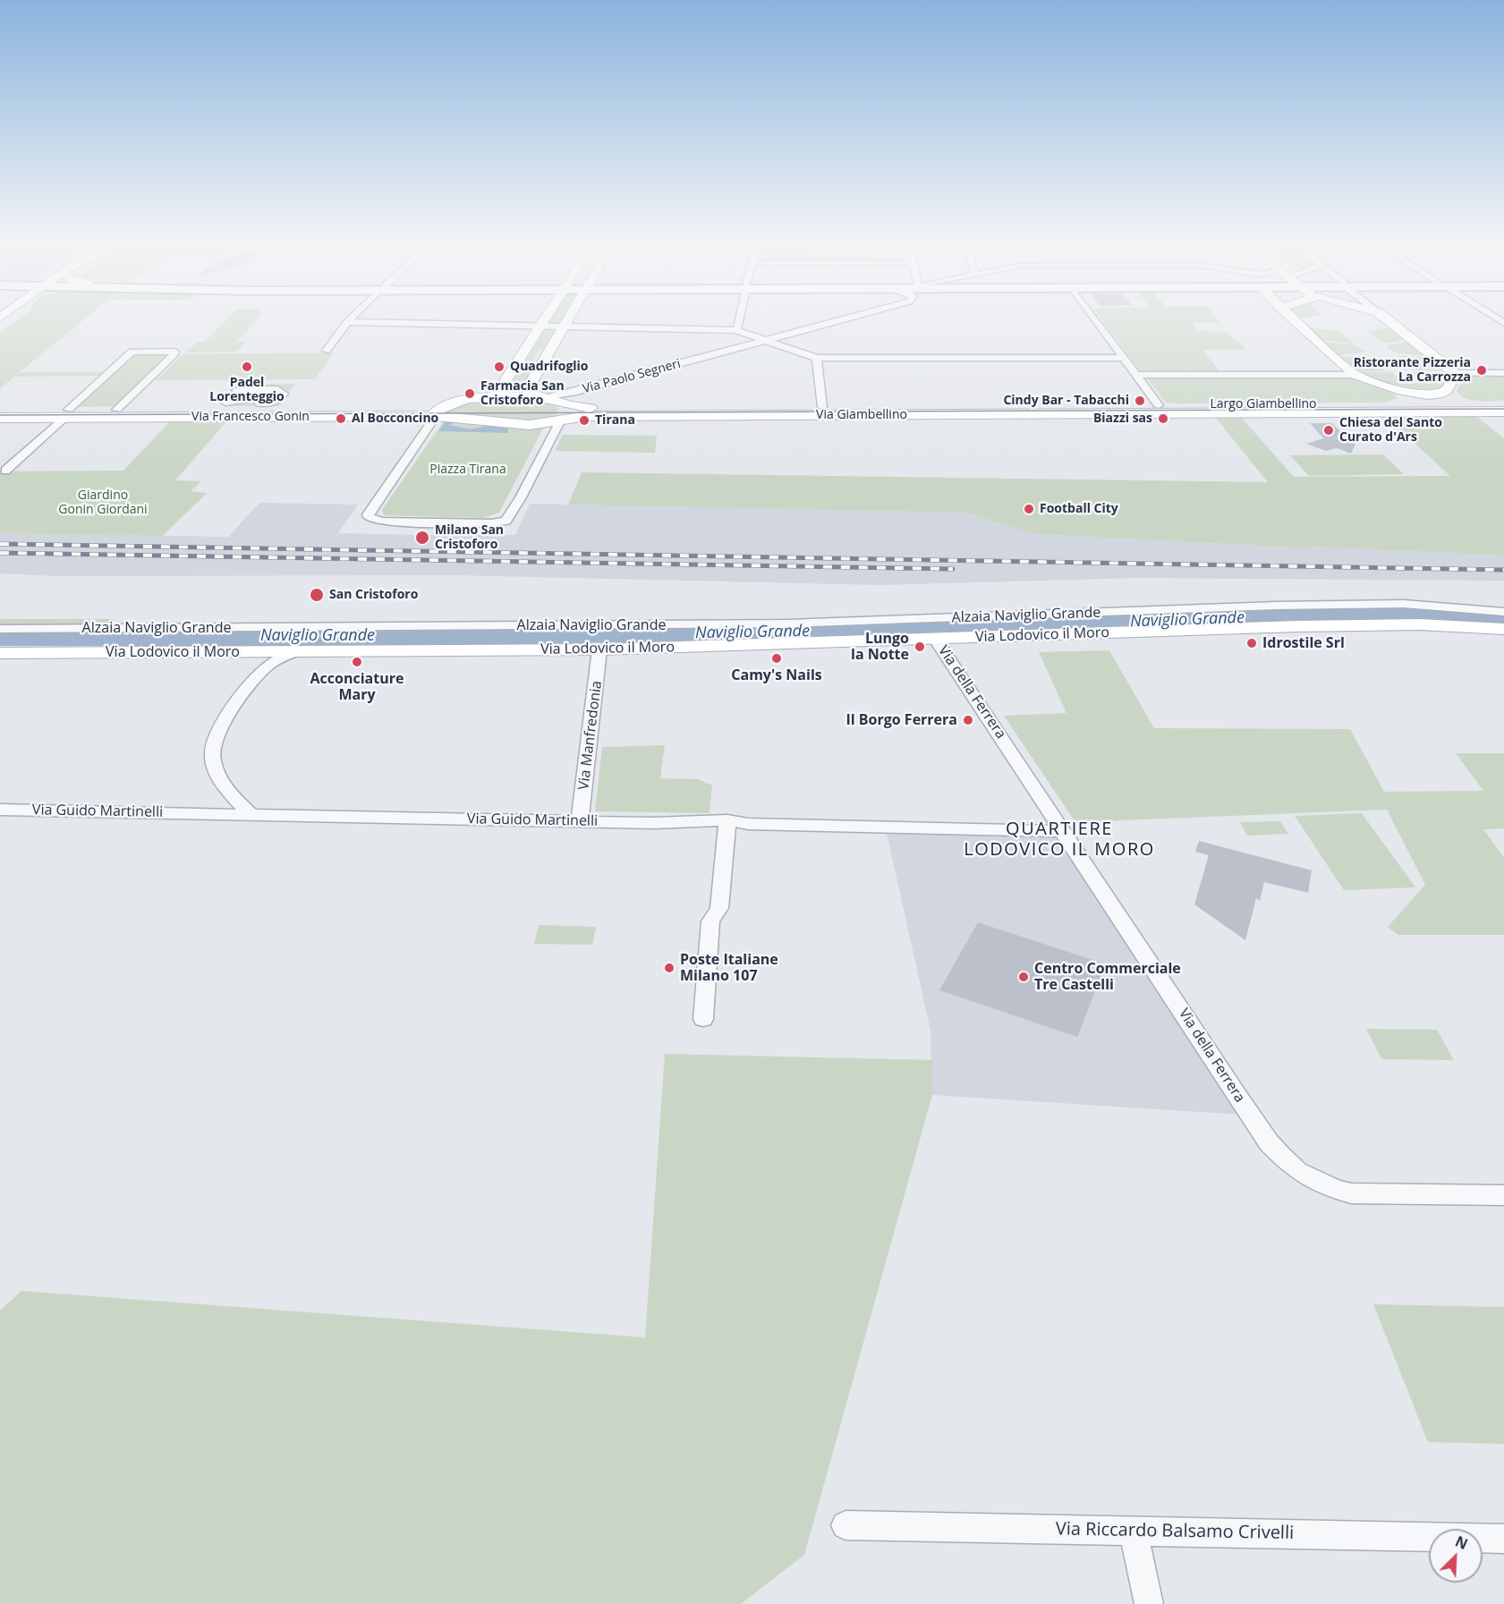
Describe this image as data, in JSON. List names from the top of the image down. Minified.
{"streets":{"street":["Via Paolo Segneri","Largo Giambellino","Via Giambellino","Via Francesco Gonin","Alzaia Naviglio Grande","Via Lodovico il Moro","Via della Ferrera","Via Manfredonia","Via Guido Martinelli","Via Riccardo Balsamo Crivelli"]},"crossings":[["Via Paolo Segneri","Via Giambellino"],["Largo Giambellino","Via Giambellino"],["Via Lodovico il Moro","Via della Ferrera"],["Via Lodovico il Moro","Via Manfredonia"],["Via della Ferrera","Via Guido Martinelli"],["Via Manfredonia","Via Guido Martinelli"]],"districts":["QUARTIERE LODOVICO IL MORO"],"water":["Naviglio Grande"],"parks":["Piazza Tirana","Giardino Gonin Giordani"],"places":["Padel Lorenteggio","Quadrifoglio","Ristorante Pizzeria La Carrozza","Farmacia San Cristoforo","Cindy Bar - Tabacchi","Al Bocconcino","Biazzi sas","Tirana","Chiesa del Santo Curato d'Ars","Football City","Milano San Cristoforo","San Cristoforo","Idrostile Srl","Lungo la Notte","Camy's Nails","Acconciature Mary","Il Borgo Ferrera","Poste Italiane Milano 107","Centro Commerciale Tre Castelli"],"north":"top right"}
